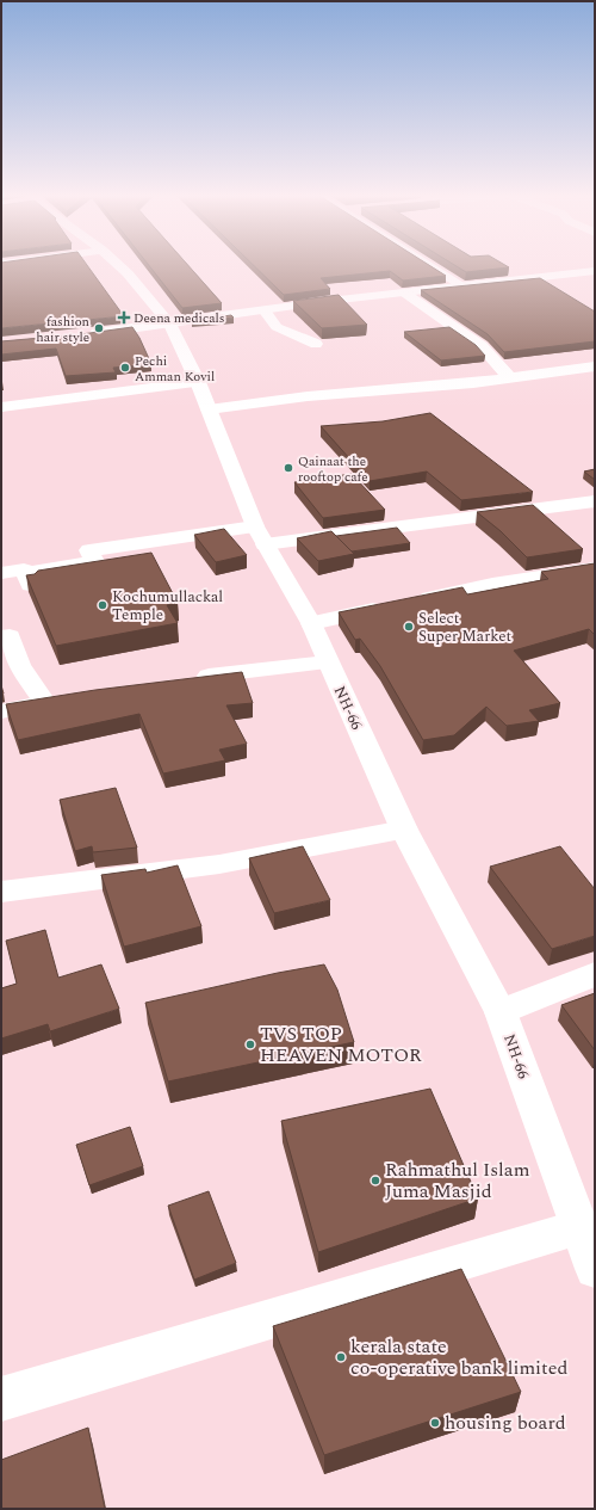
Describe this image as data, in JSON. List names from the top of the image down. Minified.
{"streets":{"street":["NH-66"]},"places":{"health":["Deena medicals"],"other":["fashion hair style","Pechi Amman Kovil","Qainaat the rooftop cafe","Kochumullackal Temple","Select Super Market","TVS TOP HEAVEN MOTOR","Rahmathul Islam Juma Masjid","kerala state co-operative bank limited","housing board"]}}
